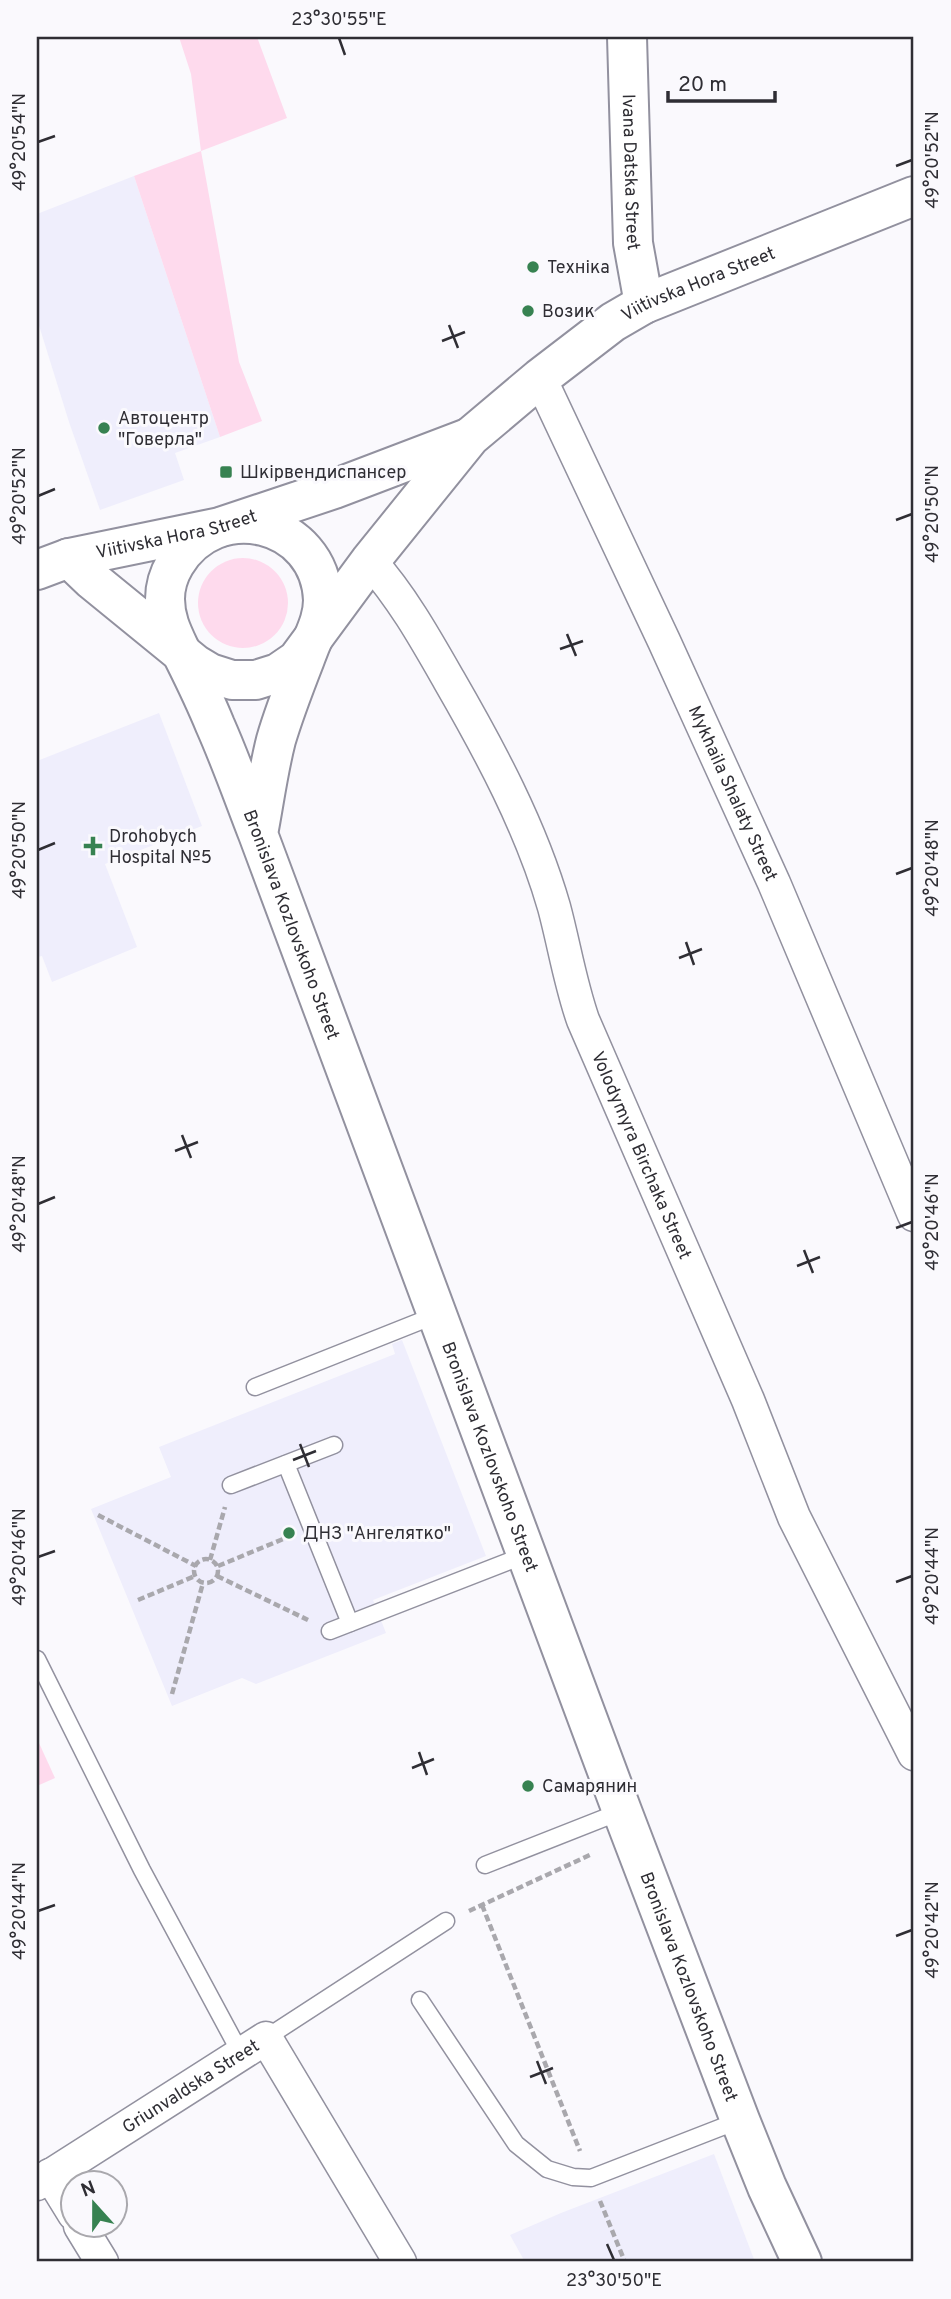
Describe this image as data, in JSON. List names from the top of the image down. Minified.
{"streets":{"street":["Ivana Datska Street","Viitivska Hora Street","Mykhaila Shalaty Street","Bronislava Kozlovskoho Street","Volodymyra Birchaka Street","Griunvaldska Street"]},"crossings":[["Ivana Datska Street","Viitivska Hora Street"],["Viitivska Hora Street","Mykhaila Shalaty Street"],["Viitivska Hora Street","Bronislava Kozlovskoho Street"],["Viitivska Hora Street","Volodymyra Birchaka Street"]],"places":{"other":["Техніка","Возик","Автоцентр \"Говерла\"","ДНЗ \"Ангелятко\"","Самарянин"],"transit":["Шкірвендиспансер"],"health":["Drohobych Hospital №5"]},"scale_bar":"20 m","north":"top","coordinates":["23°30'55\"E","49°20'54\"N","49°20'52\"N","49°20'50\"N","49°20'48\"N","49°20'46\"N","49°20'44\"N","49°20'42\"N","23°30'50\"E"]}
